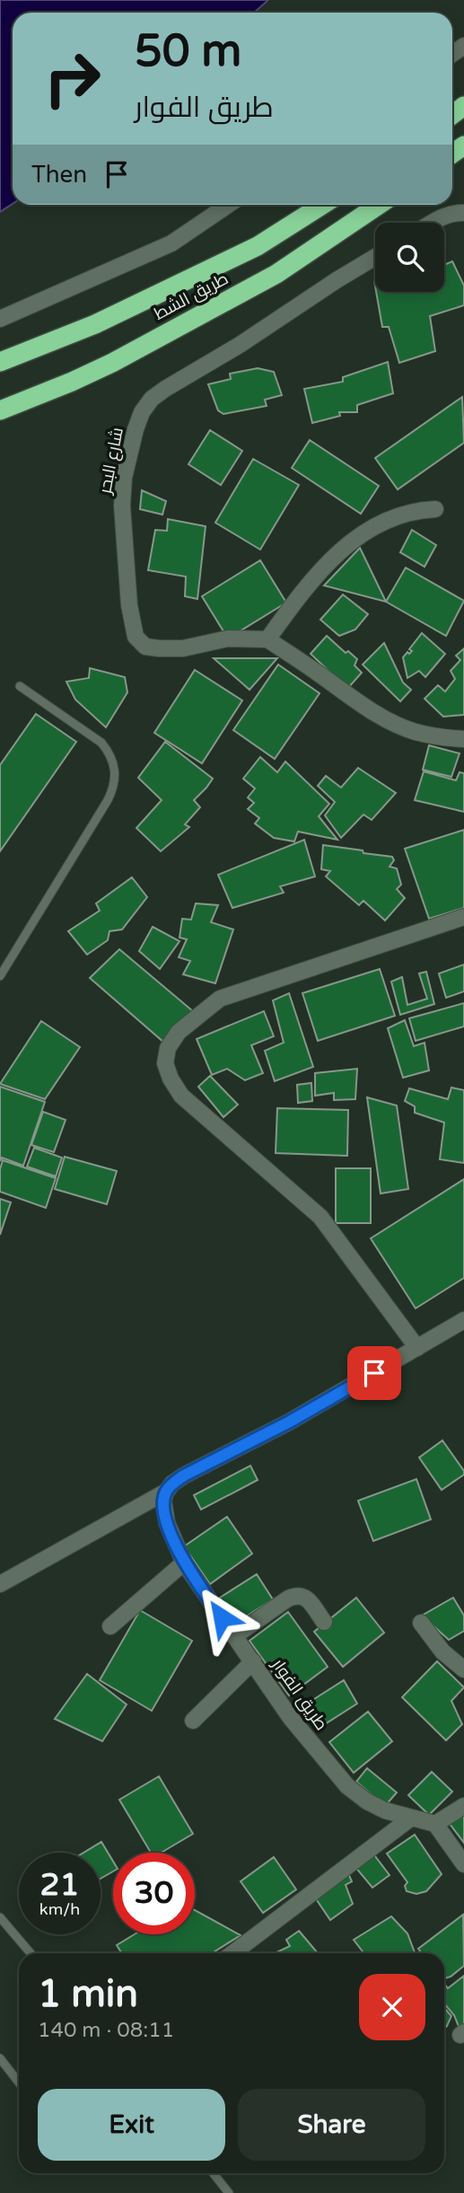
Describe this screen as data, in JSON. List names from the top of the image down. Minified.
{"streets":{"highway":["طريق الشط"],"street":["شارع البحر","طريق الفوار"]},"page":{"turn":["50 m","طريق الفوار"],"then":"Then","speed":"21 km/h","limit":"30","heading":["1 min","140 m · 08:11"],"buttons":["Exit","Share"]}}
